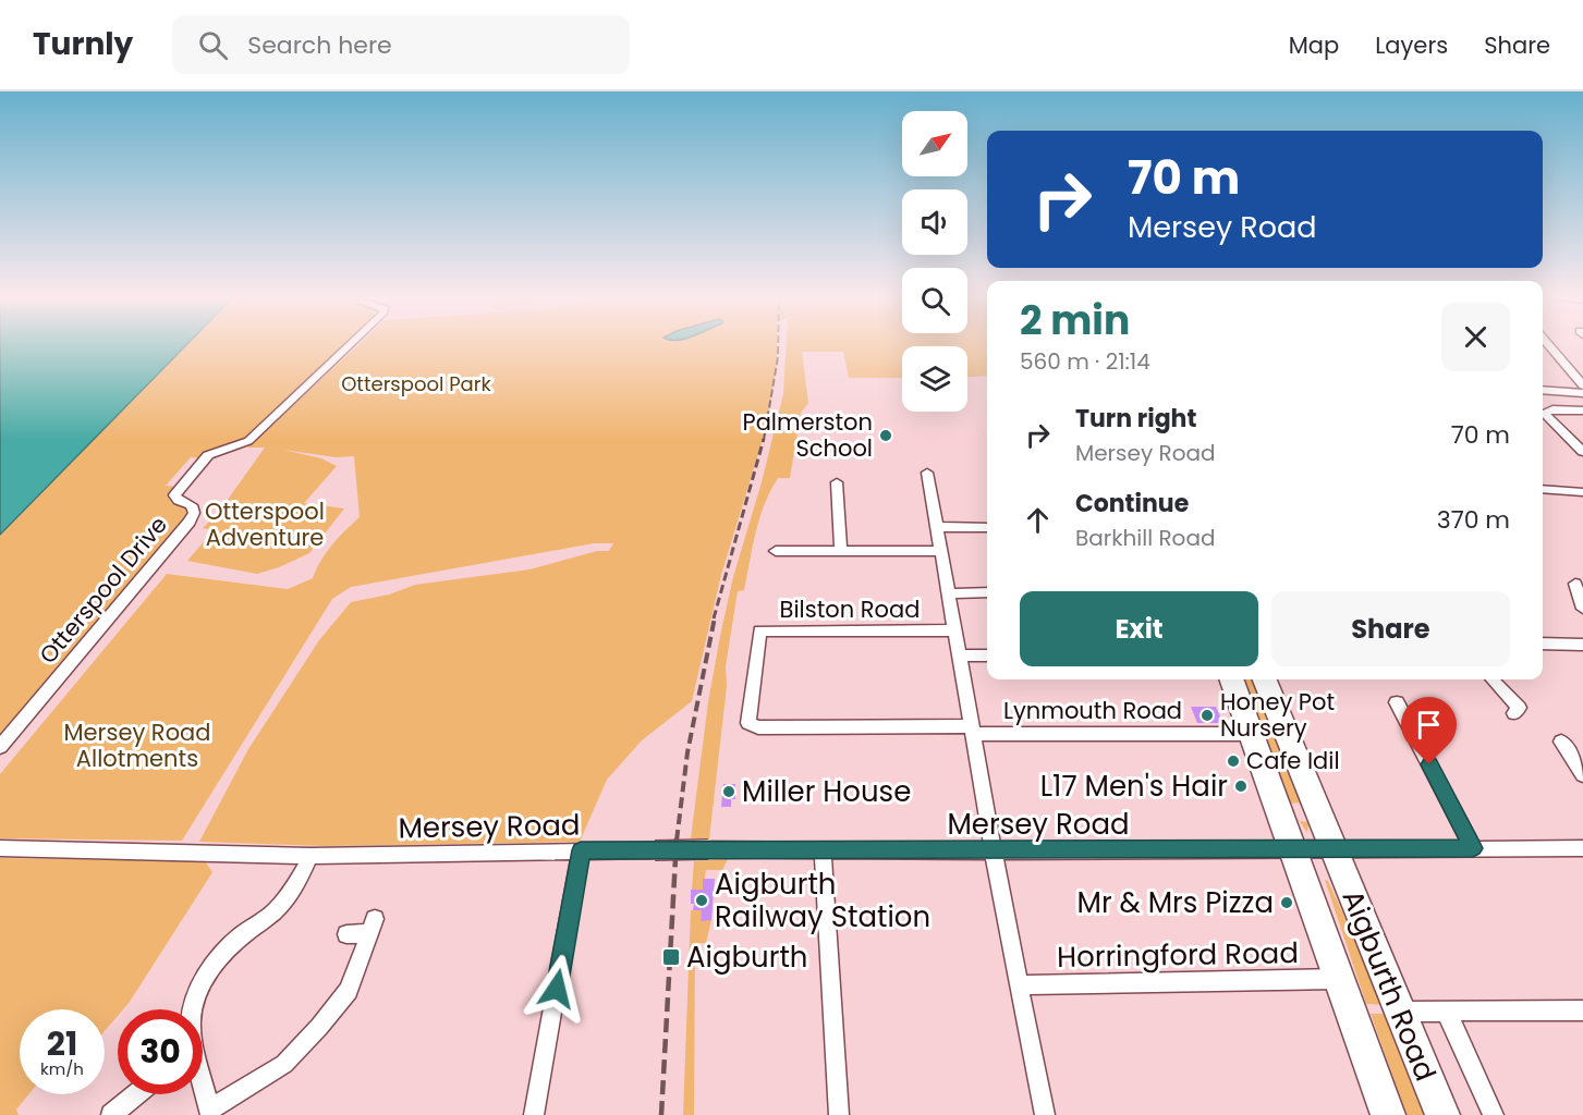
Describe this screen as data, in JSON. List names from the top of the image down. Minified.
{"streets":{"highway":["Aigburth Road"],"street":["Otterspool Drive","Bilston Road","Lynmouth Road","Mersey Road","Horringford Road"]},"crossings":[["Bilston Road","Lynmouth Road"],["Lynmouth Road","Aigburth Road"],["Mersey Road","Aigburth Road"],["Horringford Road","Aigburth Road"]],"parks":["Otterspool Park","Otterspool Adventure","Mersey Road Allotments"],"places":{"other":["Palmerston School","Honey Pot Nursery","Cafe Idil","L17 Men's Hair","Miller House","Aigburth Railway Station","Mr & Mrs Pizza"],"transit":["Aigburth"]},"north":"top right","page":{"header":"Turnly","search":"Search here","nav":["Map","Layers","Share"],"turn":["70 m","Mersey Road"],"heading":["2 min","560 m · 21:14"],"list":[{"name":"Turn right","note":"Mersey Road","value":"70 m"},{"name":"Continue","note":"Barkhill Road","value":"370 m"}],"buttons":["Exit","Share"],"speed":"21 km/h","limit":"30"}}
